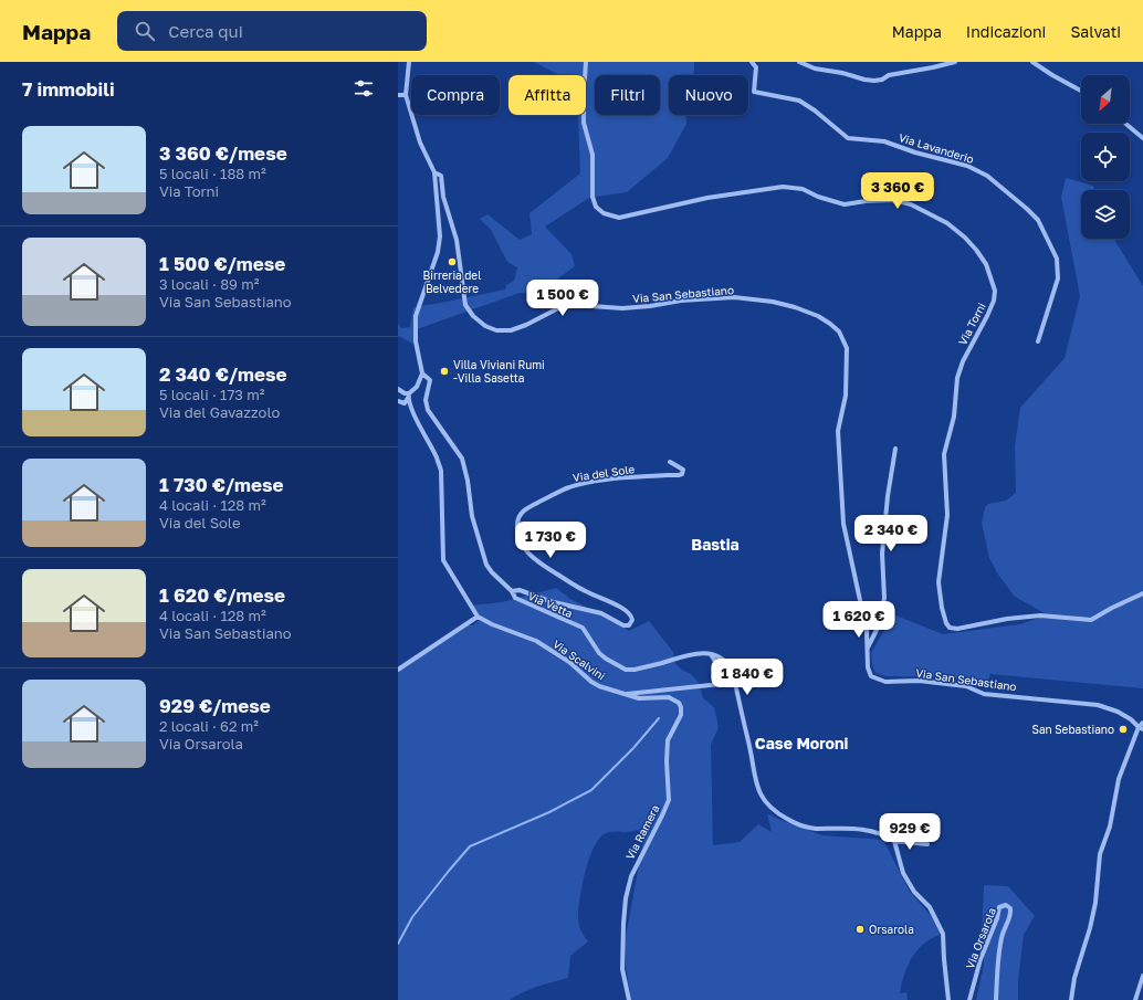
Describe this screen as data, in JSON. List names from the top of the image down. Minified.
{"streets":{"street":["Via Lavanderio","Via San Sebastiano","Via Torni","Via del Sole","Via Vetta","Via Scalvini","Via Ramera","Via Orsarola"]},"crossings":[["Via del Sole","Via Vetta"],["Via Vetta","Via Scalvini"],["Via Scalvini","Via Ramera"]],"districts":["Bastia","Case Moroni"],"places":["Birreria del Belvedere","Villa Viviani Rumi -Villa Sasetta","San Sebastiano","Orsarola"],"north":"bottom left","page":{"header":"Mappa","search":"Cerca qui","nav":["Mappa","Indicazioni","Salvati"],"heading":"7 immobili","chip":["Compra","Affitta","Filtri","Nuovo"],"list":[{"name":"3 360 €/mese","note":"5 locali · 188 m² · Via Torni"},{"name":"1 500 €/mese","note":"3 locali · 89 m² · Via San Sebastiano"},{"name":"2 340 €/mese","note":"5 locali · 173 m² · Via del Gavazzolo"},{"name":"1 730 €/mese","note":"4 locali · 128 m² · Via del Sole"},{"name":"1 620 €/mese","note":"4 locali · 128 m² · Via San Sebastiano"},{"name":"929 €/mese","note":"2 locali · 62 m² · Via Orsarola"}],"price":["3 360 €","1 500 €","2 340 €","1 730 €","1 620 €","1 840 €","929 €"]}}
